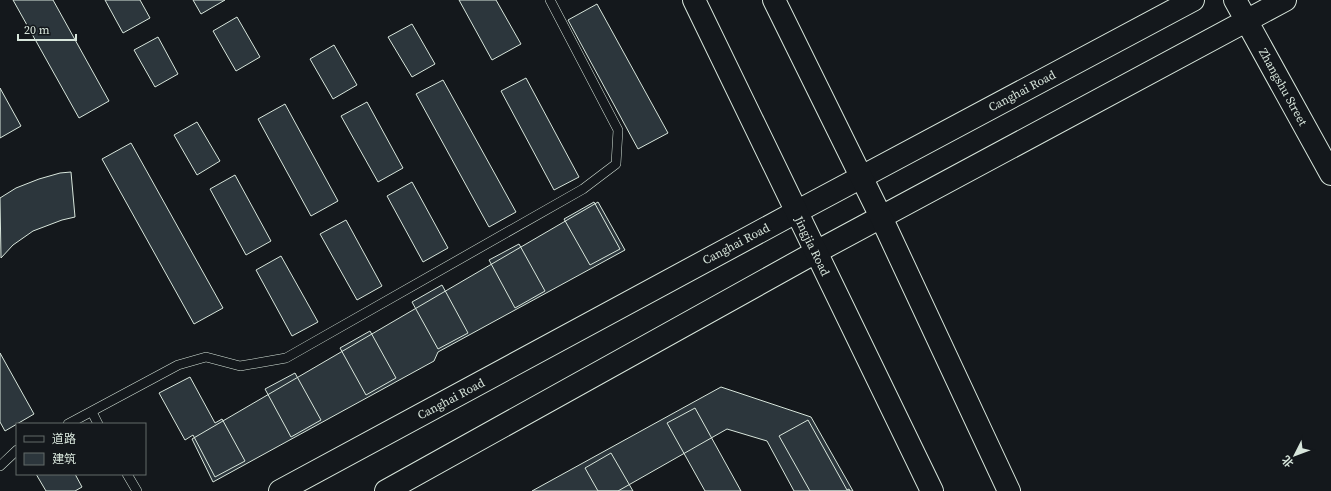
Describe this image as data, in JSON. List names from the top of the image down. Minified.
{"streets":{"main road":["Zhangshu Street","Canghai Road","Jingjia Road"]},"crossings":[["Canghai Road","Jingjia Road"]],"legend":["道路","建筑"],"scale_bar":"20 m","north":"bottom left"}
